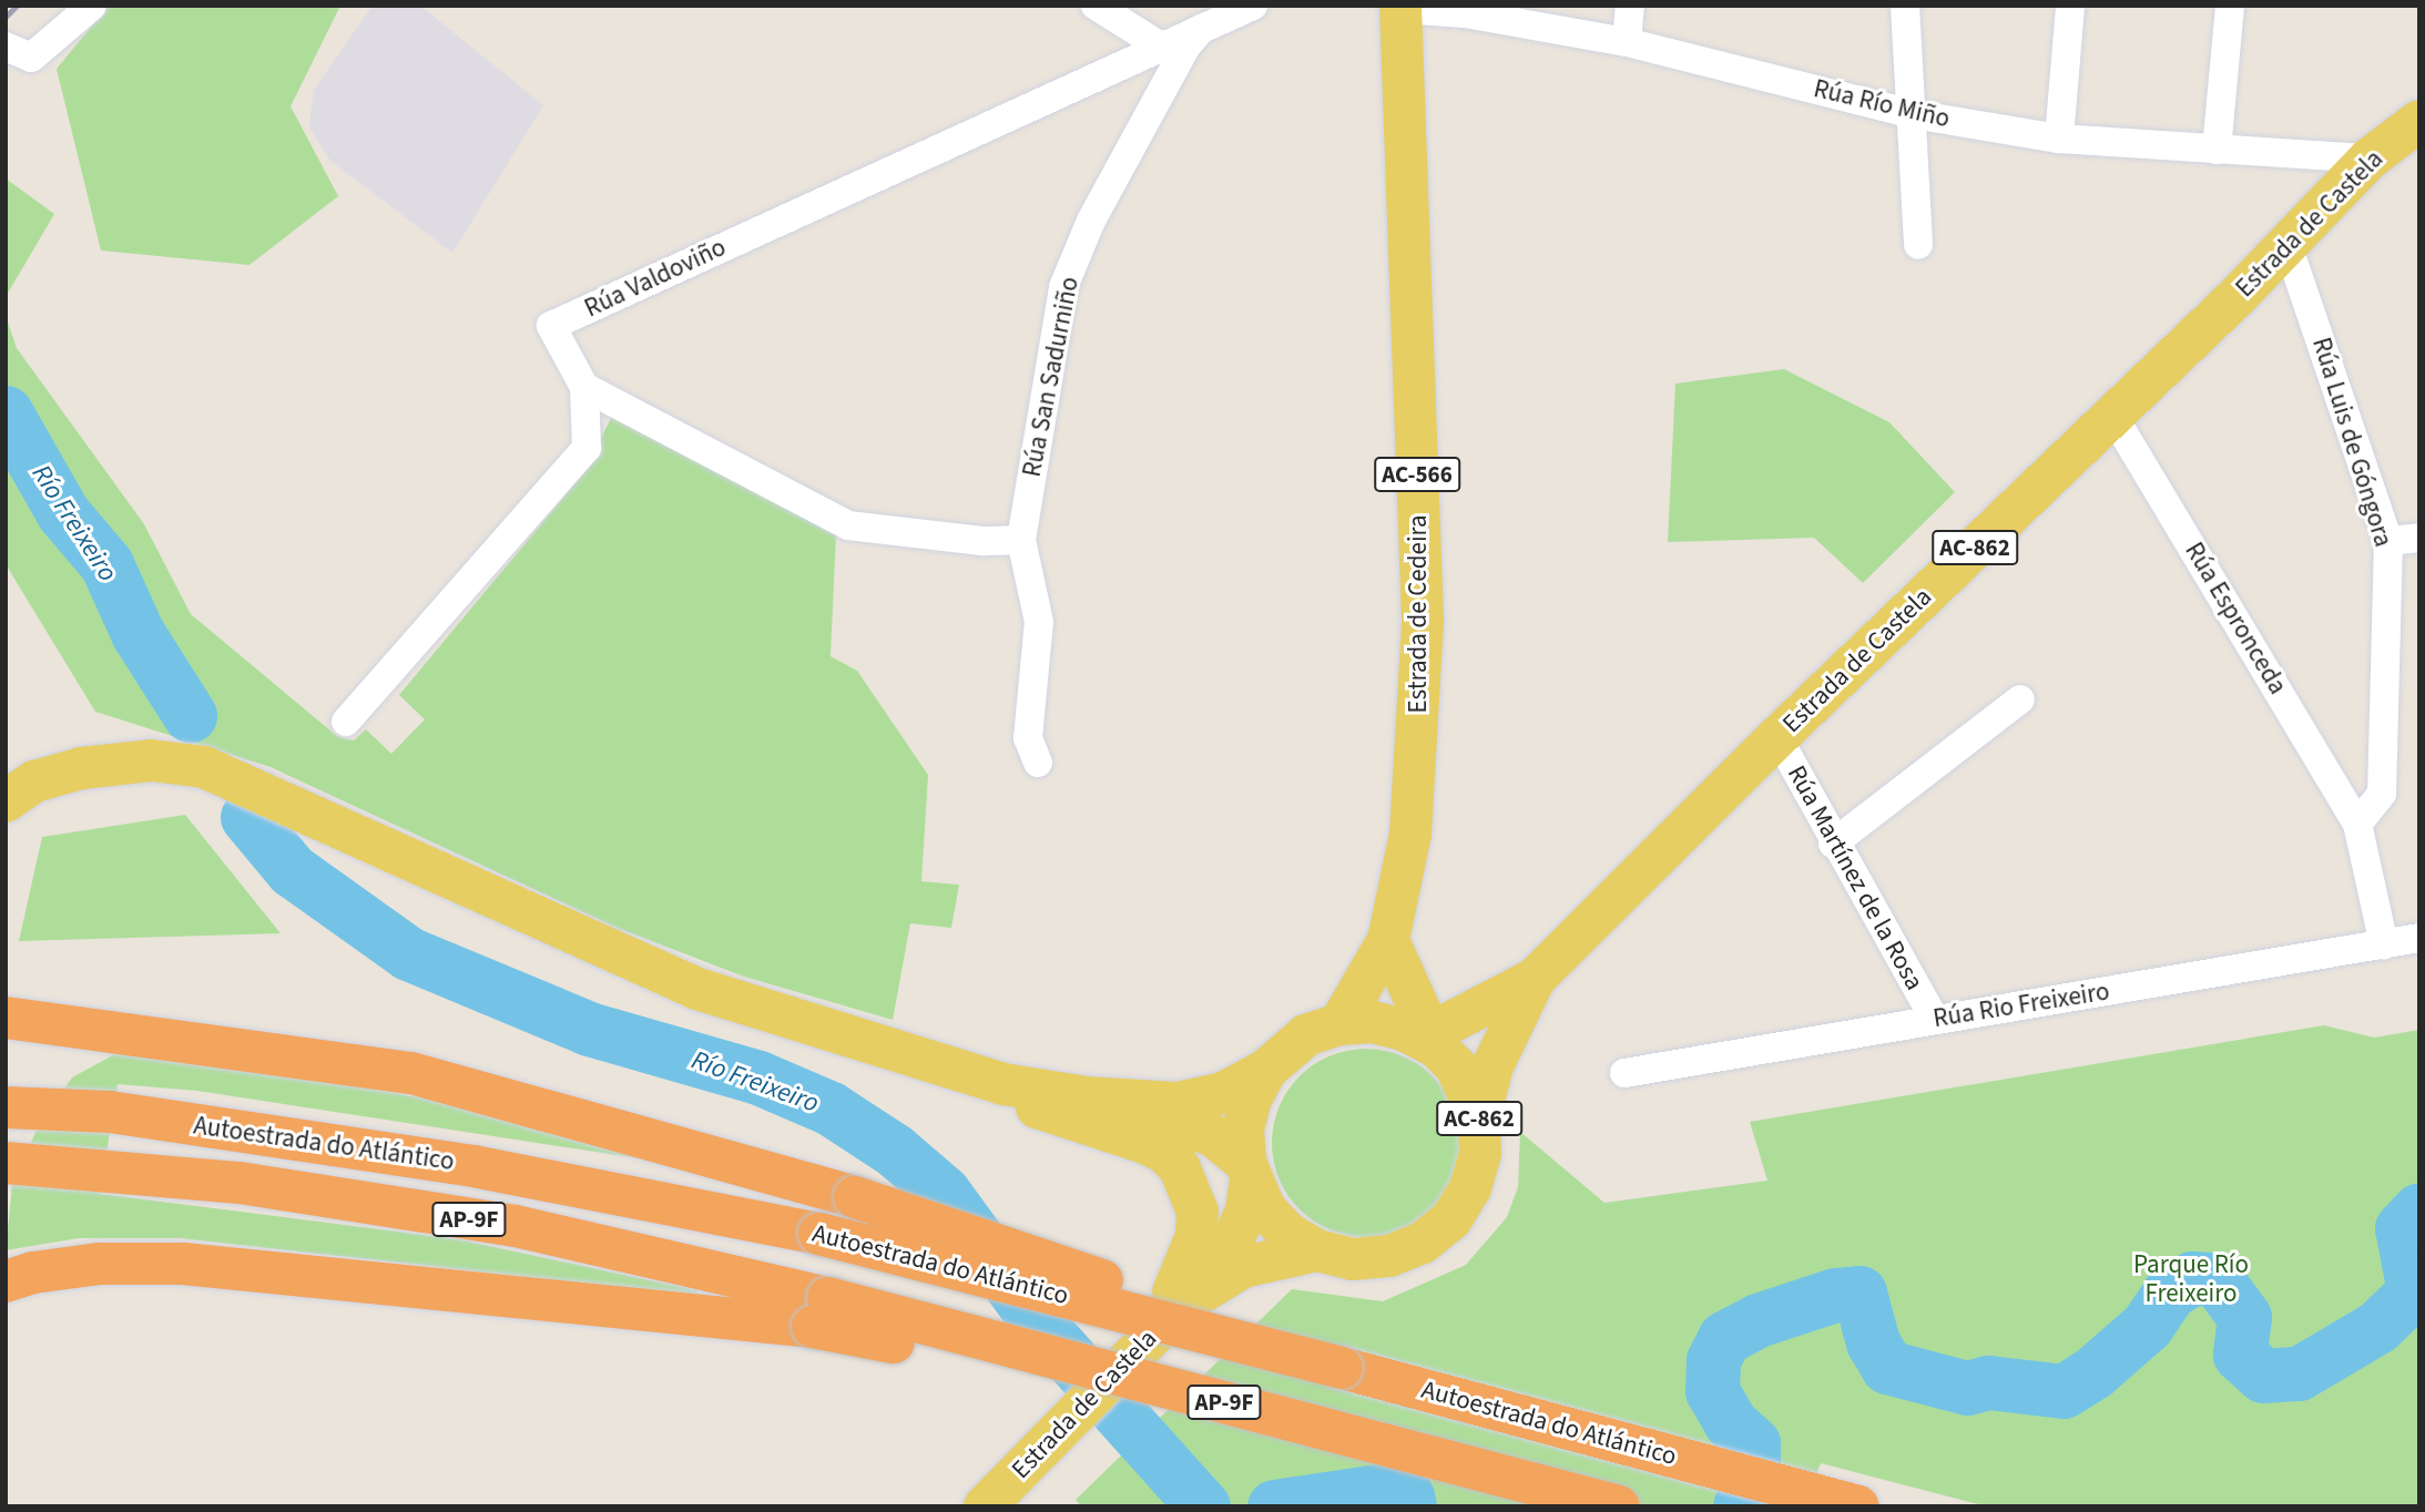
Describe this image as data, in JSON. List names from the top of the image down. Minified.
{"streets":{"highway":["Autoestrada do Atlántico","AP-9F"],"main road":["Estrada de Castela","AC-566","AC-862","Estrada de Cedeira"],"street":["Rúa Río Miño","Rúa Valdoviño","Rúa San Sadurniño","Rúa Luis de Góngora","Rúa Espronceda","Rúa Martínez de la Rosa","Rúa Rio Freixeiro"]},"crossings":[["Rúa Río Miño","Estrada de Castela"],["Rúa Río Miño","Estrada de Cedeira"],["Estrada de Castela","Rúa Luis de Góngora"],["Estrada de Castela","AC-862"],["Estrada de Castela","Rúa Espronceda"],["Estrada de Castela","Rúa Martínez de la Rosa"],["Rúa Valdoviño","Rúa San Sadurniño"],["Rúa Luis de Góngora","Rúa Espronceda"],["AC-566","AC-862"],["AC-566","Estrada de Cedeira"],["Rúa Espronceda","Rúa Rio Freixeiro"],["Rúa Martínez de la Rosa","Rúa Rio Freixeiro"]],"water":["Río Freixeiro"],"parks":["Parque Río Freixeiro"]}
